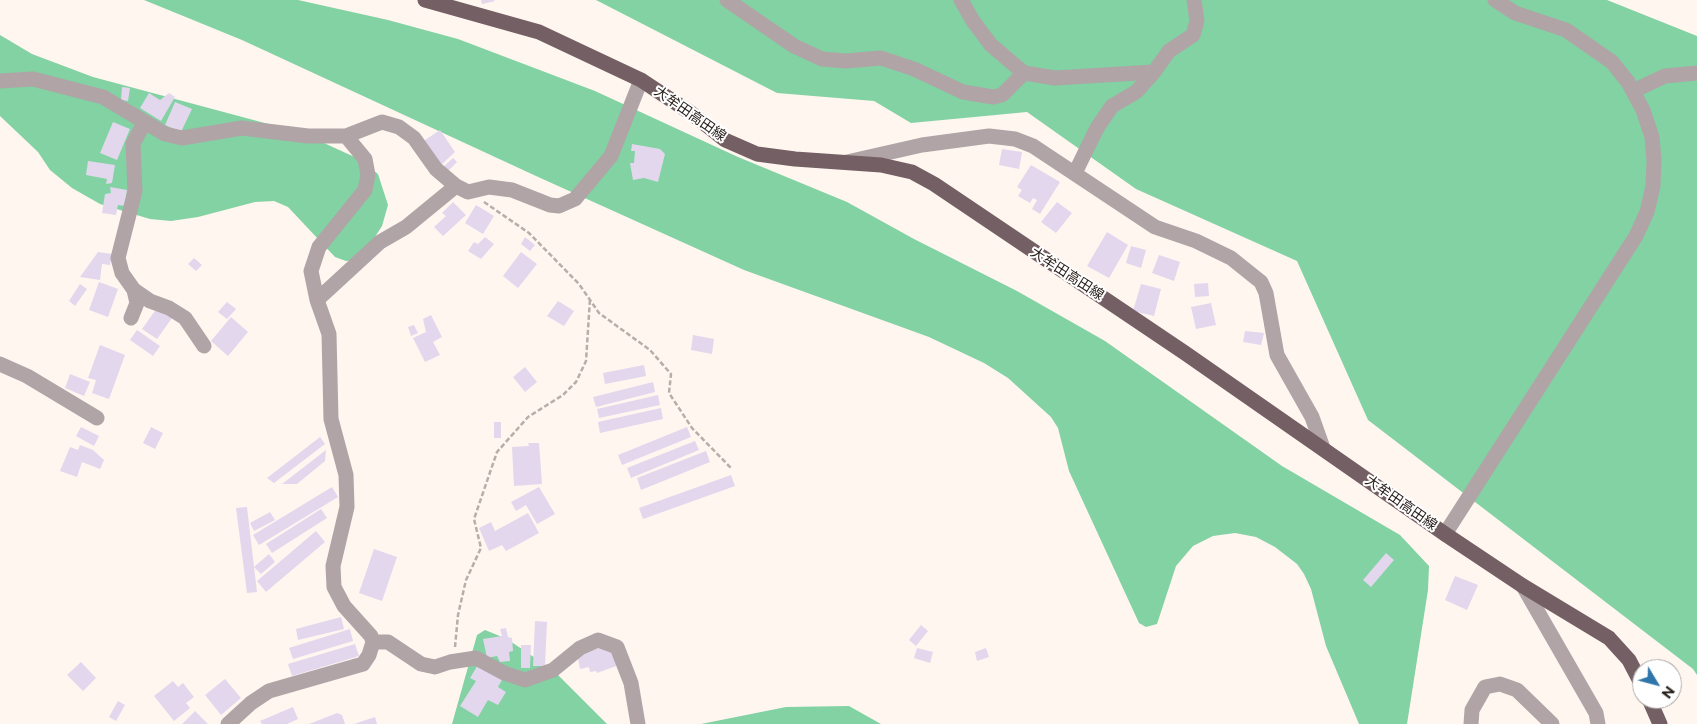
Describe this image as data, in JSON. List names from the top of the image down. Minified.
{"streets":{"main road":["大牟田高田線"]},"north":"bottom right"}
